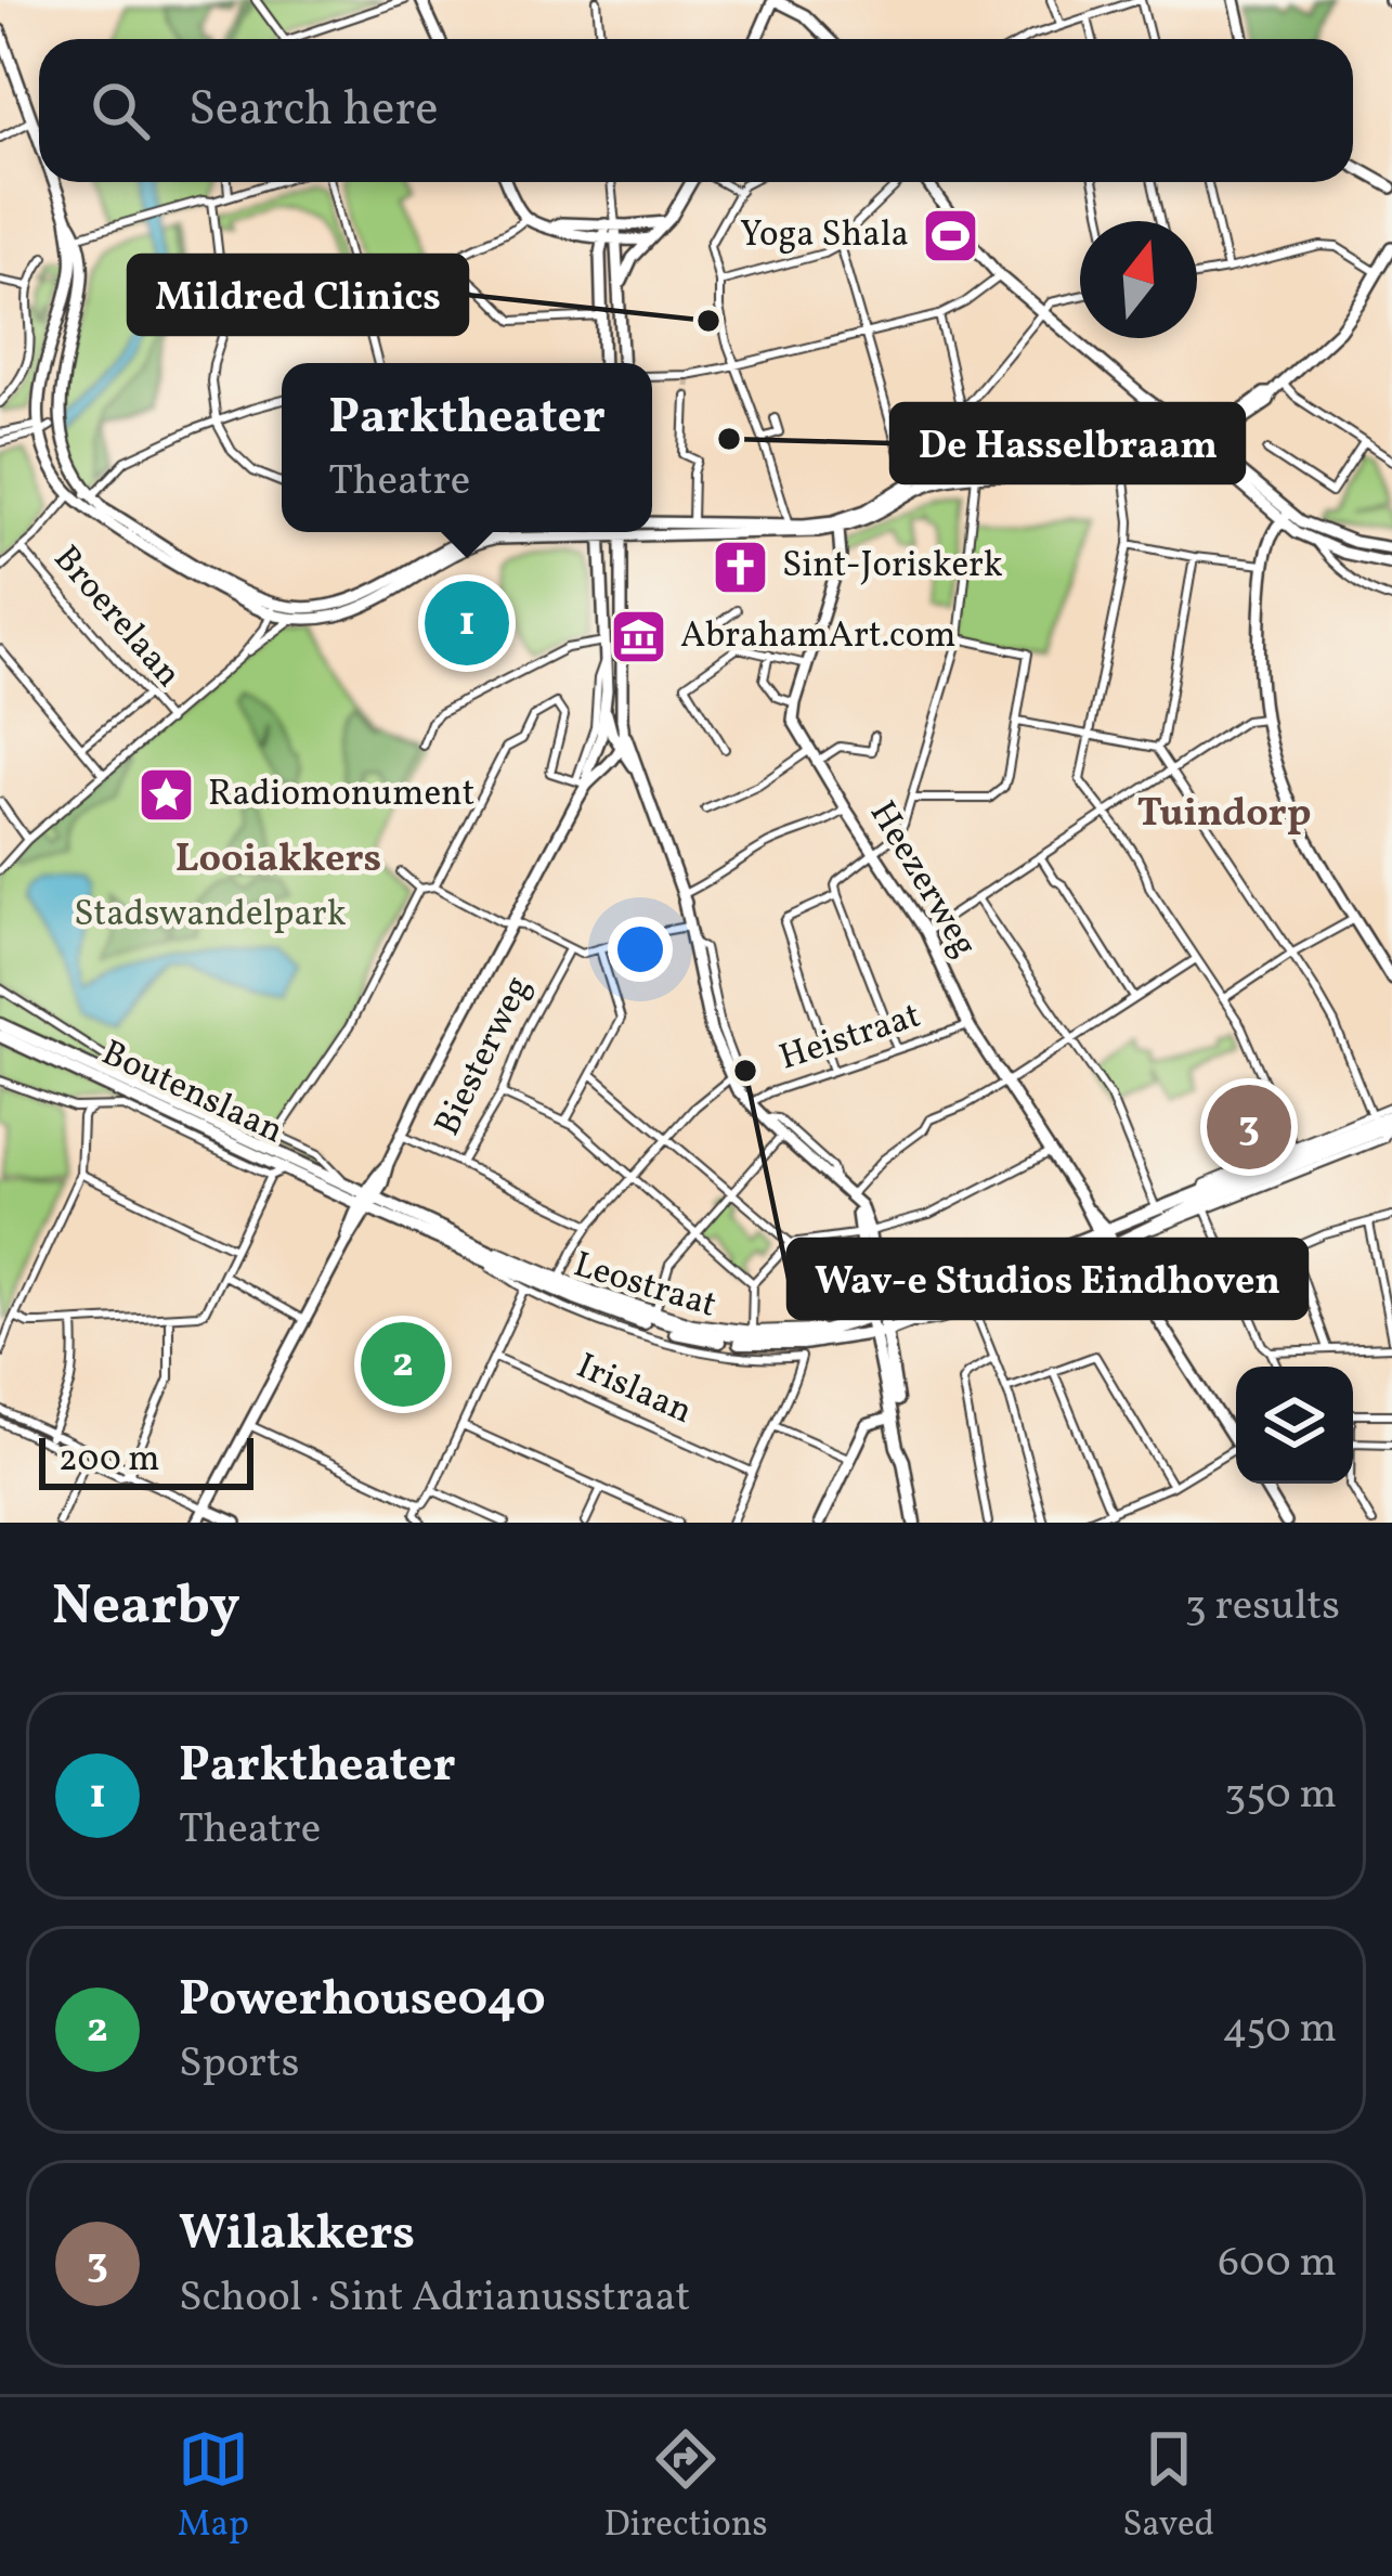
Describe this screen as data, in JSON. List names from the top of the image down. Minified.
{"streets":{"main road":["Heezerweg","Boutenslaan","Leostraat"],"street":["Broerelaan","Heistraat","Biesterweg","Irislaan"]},"crossings":[["Heezerweg","Heistraat"],["Heezerweg","Leostraat"],["Boutenslaan","Leostraat"]],"districts":["Tuindorp","Looiakkers"],"parks":["Stadswandelpark"],"places":{"sports":["Yoga Shala"],"other":["Mildred Clinics","De Hasselbraam","Wav-e Studios Eindhoven"],"church":["Sint-Joriskerk"],"museum":["AbrahamArt.com"],"place":["Radiomonument"]},"scale_bar":"200 m","north":"top","page":{"search":"Search here","popup":["Parktheater","Theatre"],"pins":["1","3","2"],"scale":"200 m","heading":["Nearby","3 results"],"list":[{"mark":"1","name":"Parktheater","note":"Theatre","value":"350 m"},{"mark":"2","name":"Powerhouse040","note":"Sports","value":"450 m"},{"mark":"3","name":"Wilakkers","note":"School · Sint Adrianusstraat","value":"600 m"}],"nav":["Map","Directions","Saved"]}}
